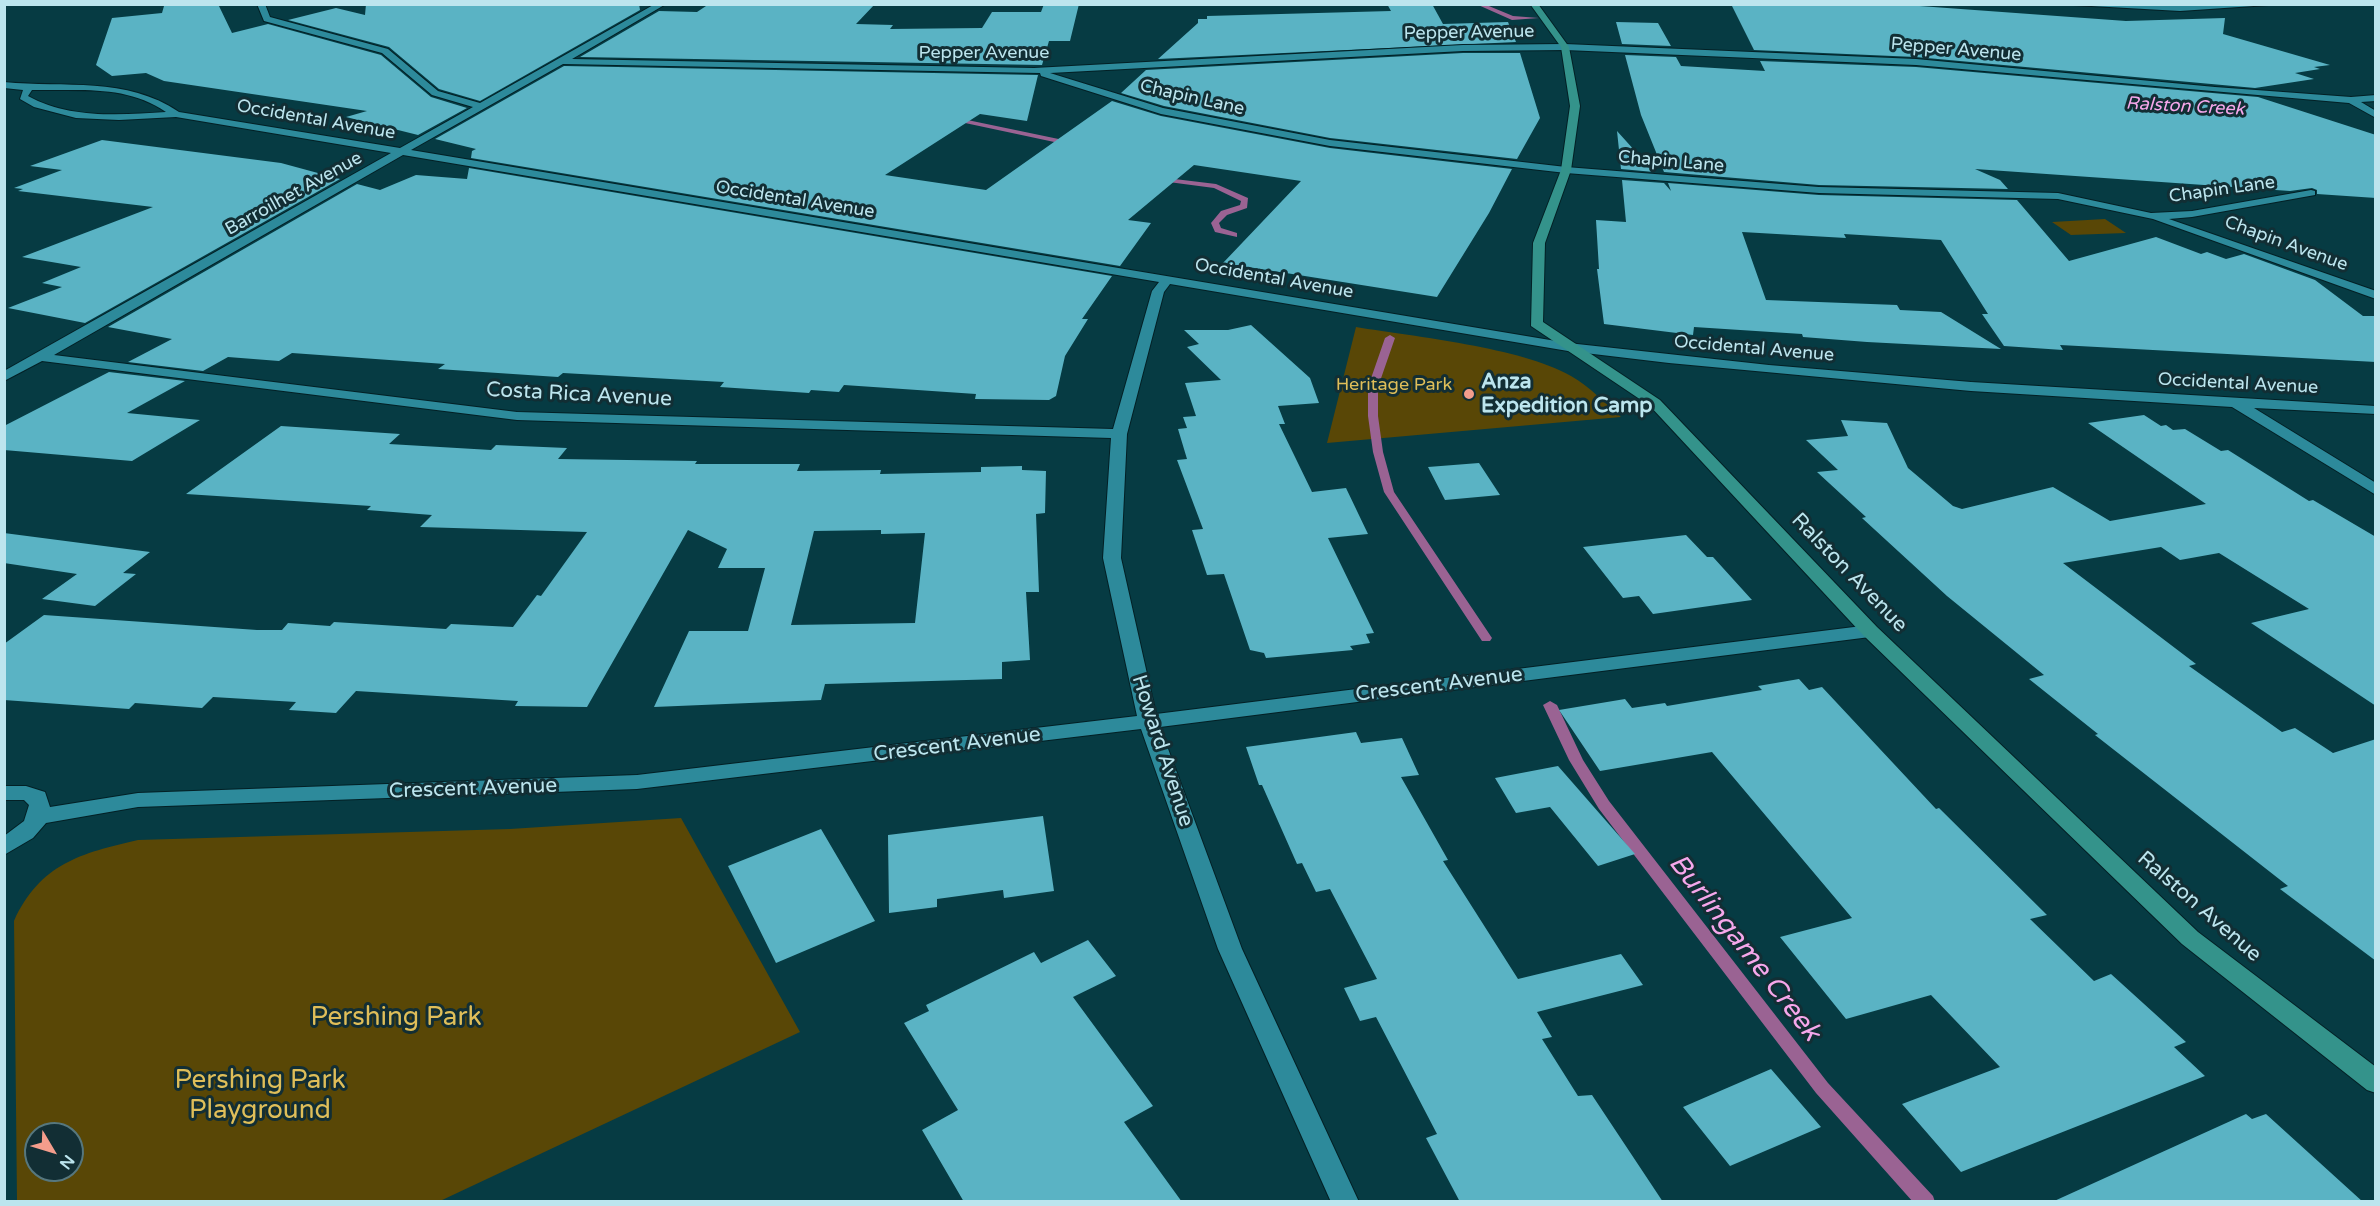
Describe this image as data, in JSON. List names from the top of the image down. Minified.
{"streets":{"street":["Pepper Avenue","Chapin Lane","Occidental Avenue","Barroilhet Avenue","Chapin Avenue","Costa Rica Avenue","Ralston Avenue","Crescent Avenue","Howard Avenue"]},"crossings":[["Pepper Avenue","Chapin Lane"],["Pepper Avenue","Barroilhet Avenue"],["Pepper Avenue","Ralston Avenue"],["Chapin Lane","Chapin Avenue"],["Chapin Lane","Ralston Avenue"],["Occidental Avenue","Barroilhet Avenue"],["Occidental Avenue","Ralston Avenue"],["Occidental Avenue","Howard Avenue"],["Barroilhet Avenue","Costa Rica Avenue"],["Costa Rica Avenue","Howard Avenue"],["Ralston Avenue","Crescent Avenue"],["Crescent Avenue","Howard Avenue"]],"water":["Ralston Creek","Burlingame Creek"],"parks":["Heritage Park","Pershing Park","Pershing Park Playground"],"places":["Anza Expedition Camp"],"north":"bottom right"}
